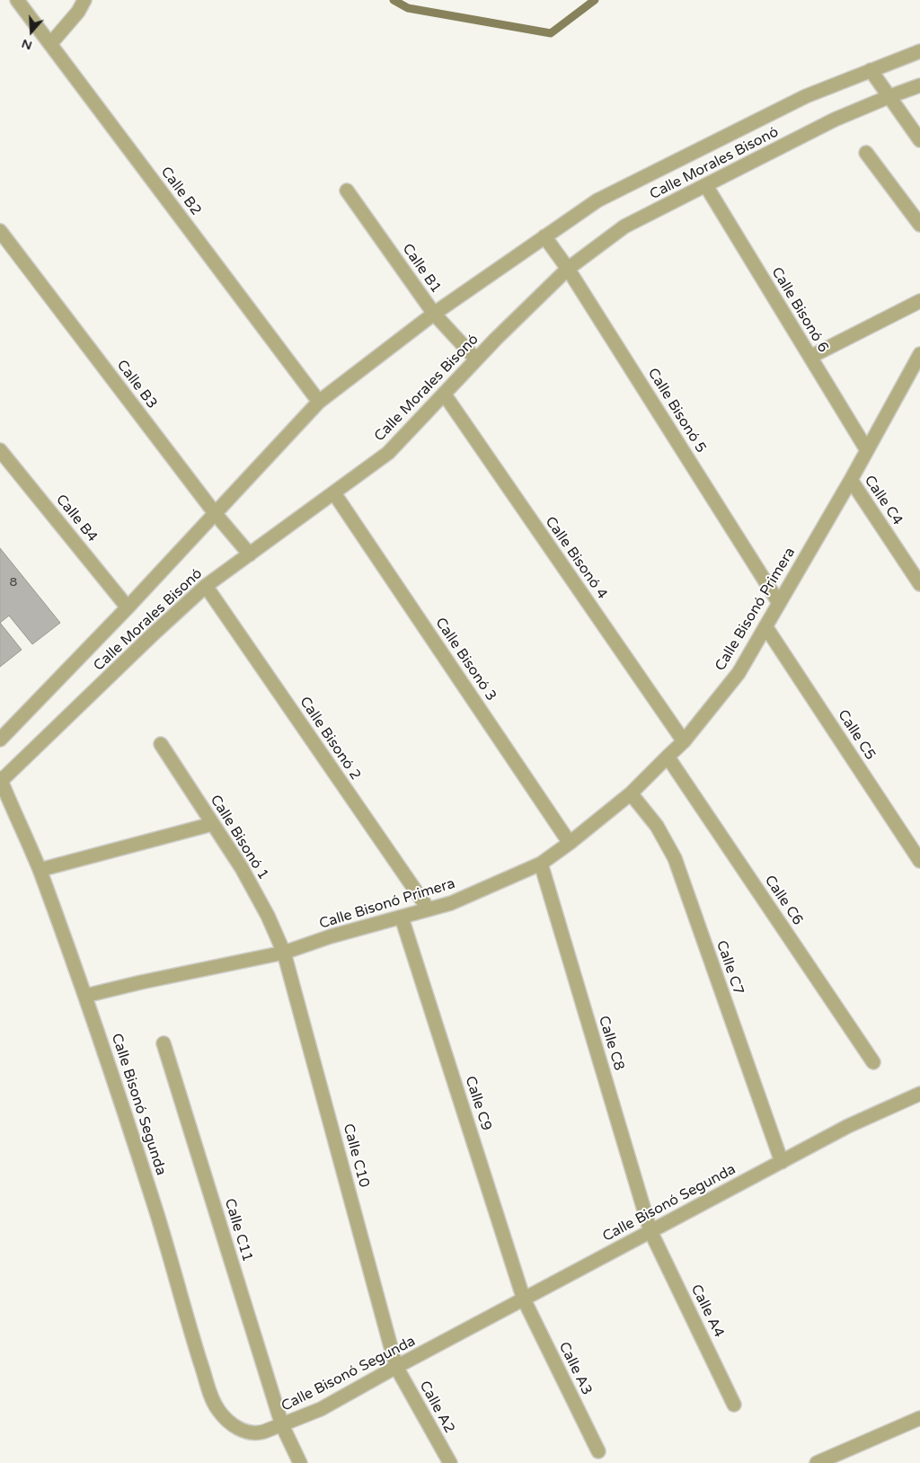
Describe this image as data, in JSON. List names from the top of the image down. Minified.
{"streets":{"street":["Calle Morales Bisonó","Calle B2","Calle B1","Calle Bisonó 6","Calle B3","Calle Bisonó 5","Calle C4","Calle B4","Calle Bisonó 4","Calle Bisonó Primera","Calle Bisonó 3","Calle C5","Calle Bisonó 2","Calle Bisonó 1","Calle C6","Calle C7","Calle C8","Calle C9","Calle Bisonó Segunda","Calle C10","Calle C11","Calle A4","Calle A3","Calle A2"]},"crossings":[["Calle Morales Bisonó","Calle B2"],["Calle Morales Bisonó","Calle B1"],["Calle Morales Bisonó","Calle Bisonó 6"],["Calle Morales Bisonó","Calle B3"],["Calle Morales Bisonó","Calle Bisonó 5"],["Calle Morales Bisonó","Calle B4"],["Calle Morales Bisonó","Calle Bisonó 4"],["Calle Morales Bisonó","Calle Bisonó 3"],["Calle Morales Bisonó","Calle Bisonó 2"],["Calle Morales Bisonó","Calle Bisonó Segunda"],["Calle Bisonó 6","Calle Bisonó Primera"],["Calle Bisonó 5","Calle Bisonó Primera"],["Calle C4","Calle Bisonó Primera"],["Calle Bisonó 4","Calle Bisonó Primera"],["Calle Bisonó Primera","Calle Bisonó 3"],["Calle Bisonó Primera","Calle C5"],["Calle Bisonó Primera","Calle Bisonó 2"],["Calle Bisonó Primera","Calle Bisonó 1"],["Calle Bisonó Primera","Calle C6"],["Calle Bisonó Primera","Calle C7"],["Calle Bisonó Primera","Calle C8"],["Calle Bisonó Primera","Calle C9"],["Calle Bisonó Primera","Calle Bisonó Segunda"],["Calle Bisonó Primera","Calle C10"],["Calle Bisonó 1","Calle C10"],["Calle C7","Calle Bisonó Segunda"],["Calle C8","Calle Bisonó Segunda"],["Calle C8","Calle A4"],["Calle C9","Calle Bisonó Segunda"],["Calle C9","Calle A3"],["Calle Bisonó Segunda","Calle C10"],["Calle Bisonó Segunda","Calle C11"],["Calle Bisonó Segunda","Calle A4"],["Calle Bisonó Segunda","Calle A3"],["Calle Bisonó Segunda","Calle A2"],["Calle C10","Calle A2"]],"house_numbers":["8"],"north":"bottom"}
